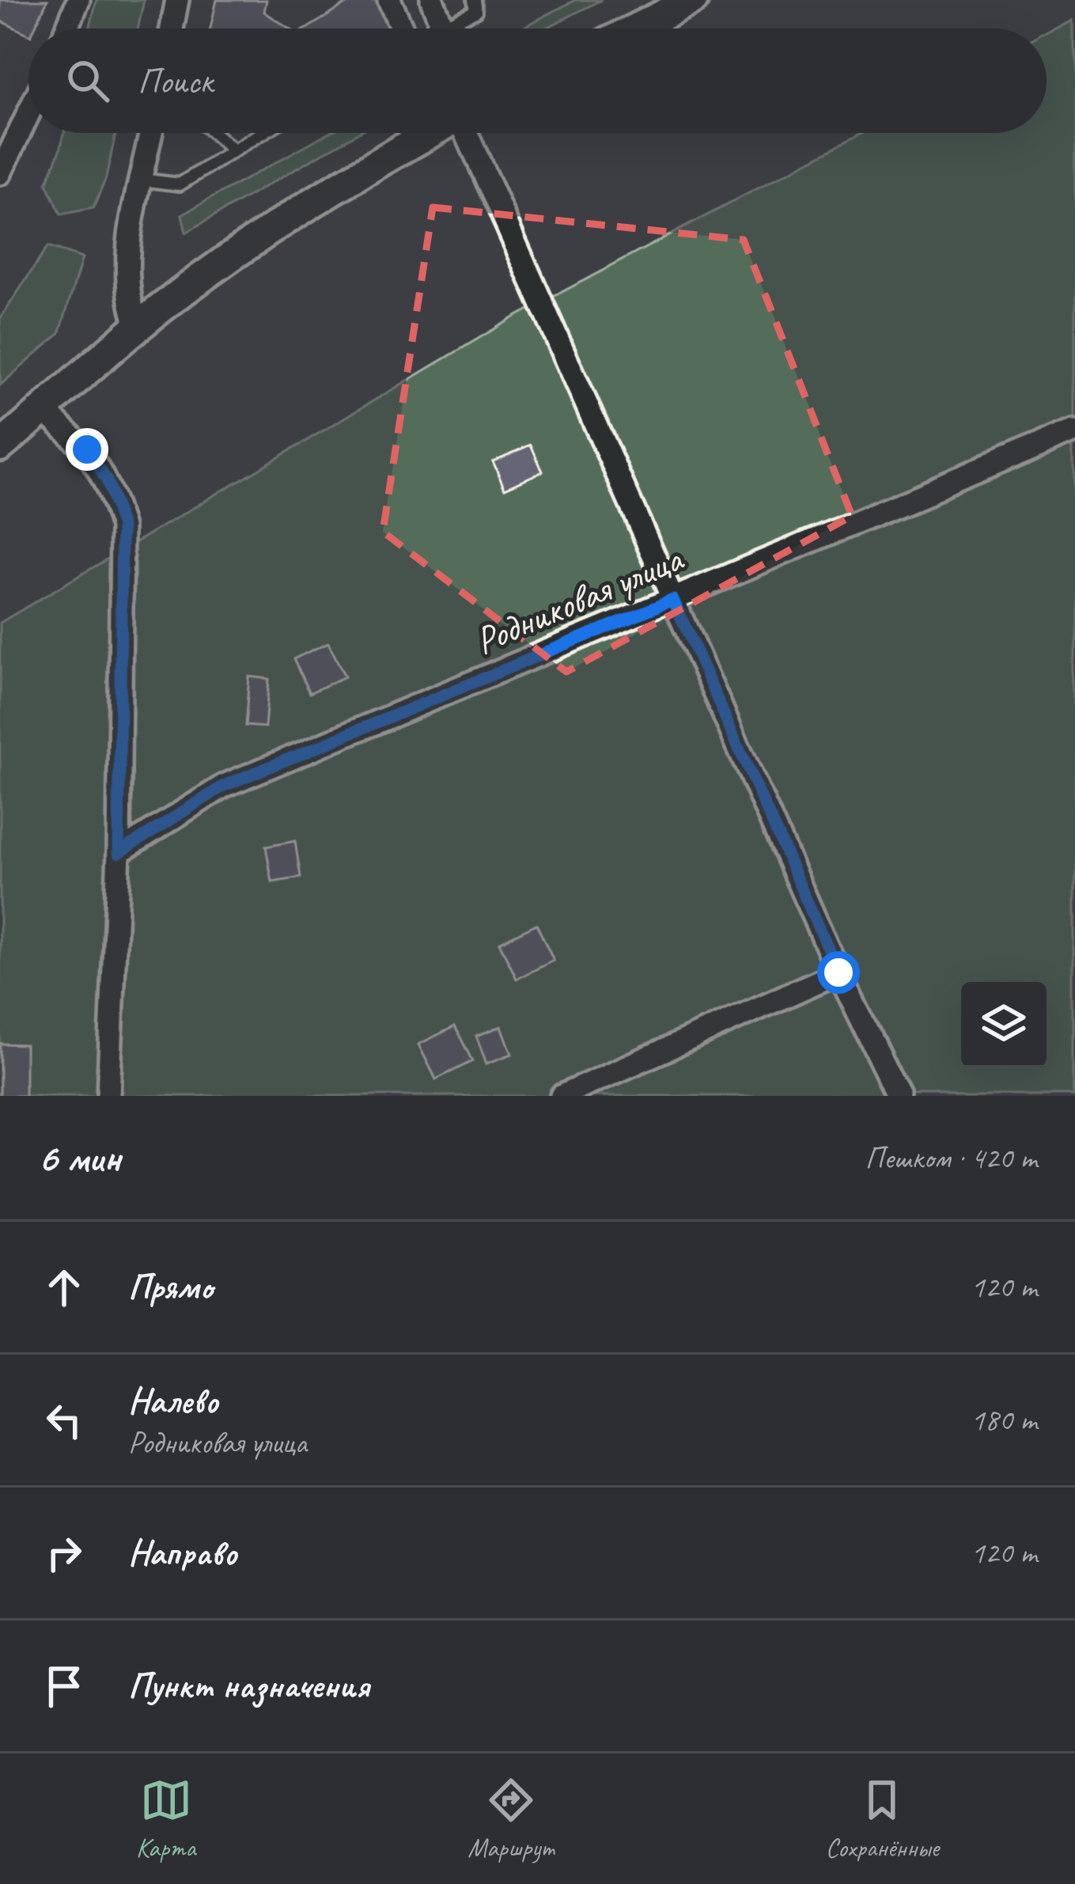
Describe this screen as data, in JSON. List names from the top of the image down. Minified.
{"streets":{"street":["Родниковая улица"]},"page":{"search":"Поиск","heading":["6 мин","Пешком · 420 m"],"list":[["Прямо","120 m"],["Налево","Родниковая улица","180 m"],["Направо","120 m"],"Пункт назначения"],"nav":["Карта","Маршрут","Сохранённые"]}}
